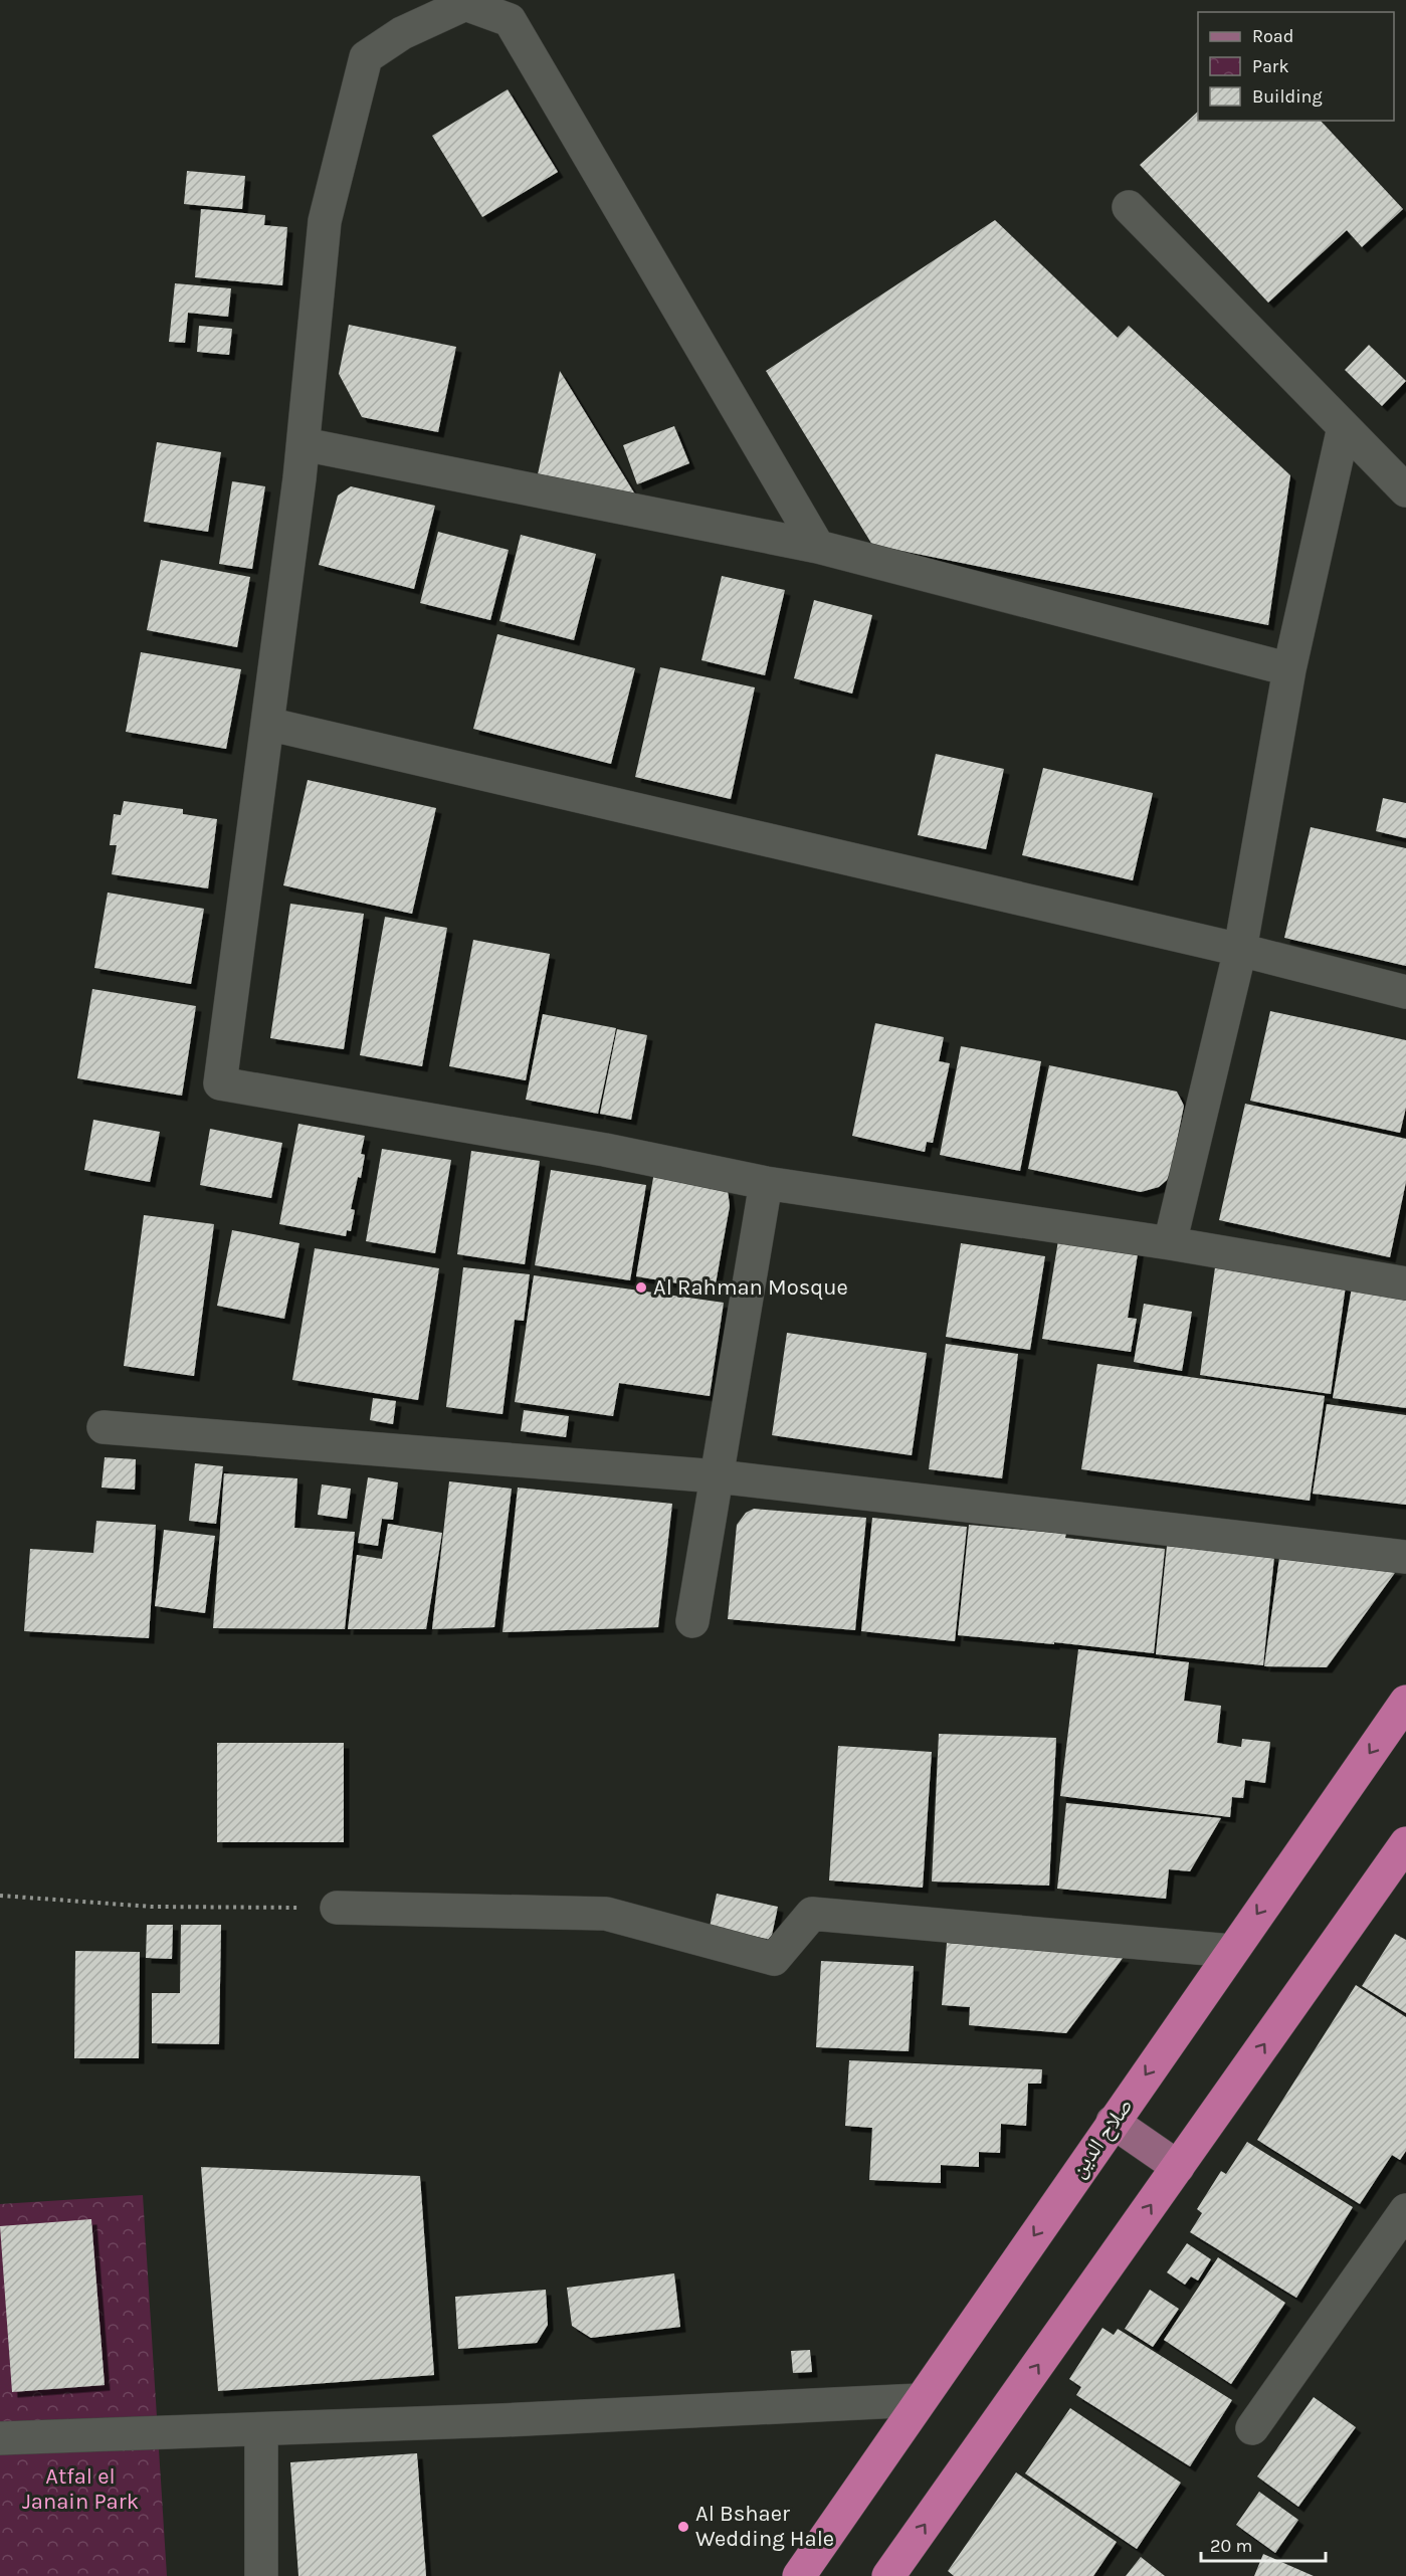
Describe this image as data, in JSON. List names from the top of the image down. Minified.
{"streets":{"highway":["صلاح الدين"]},"parks":["Atfal el Janain Park"],"places":["Al Rahman Mosque","Al Bshaer Wedding Hale"],"legend":["Road","Park","Building"],"scale_bar":"20 m"}
